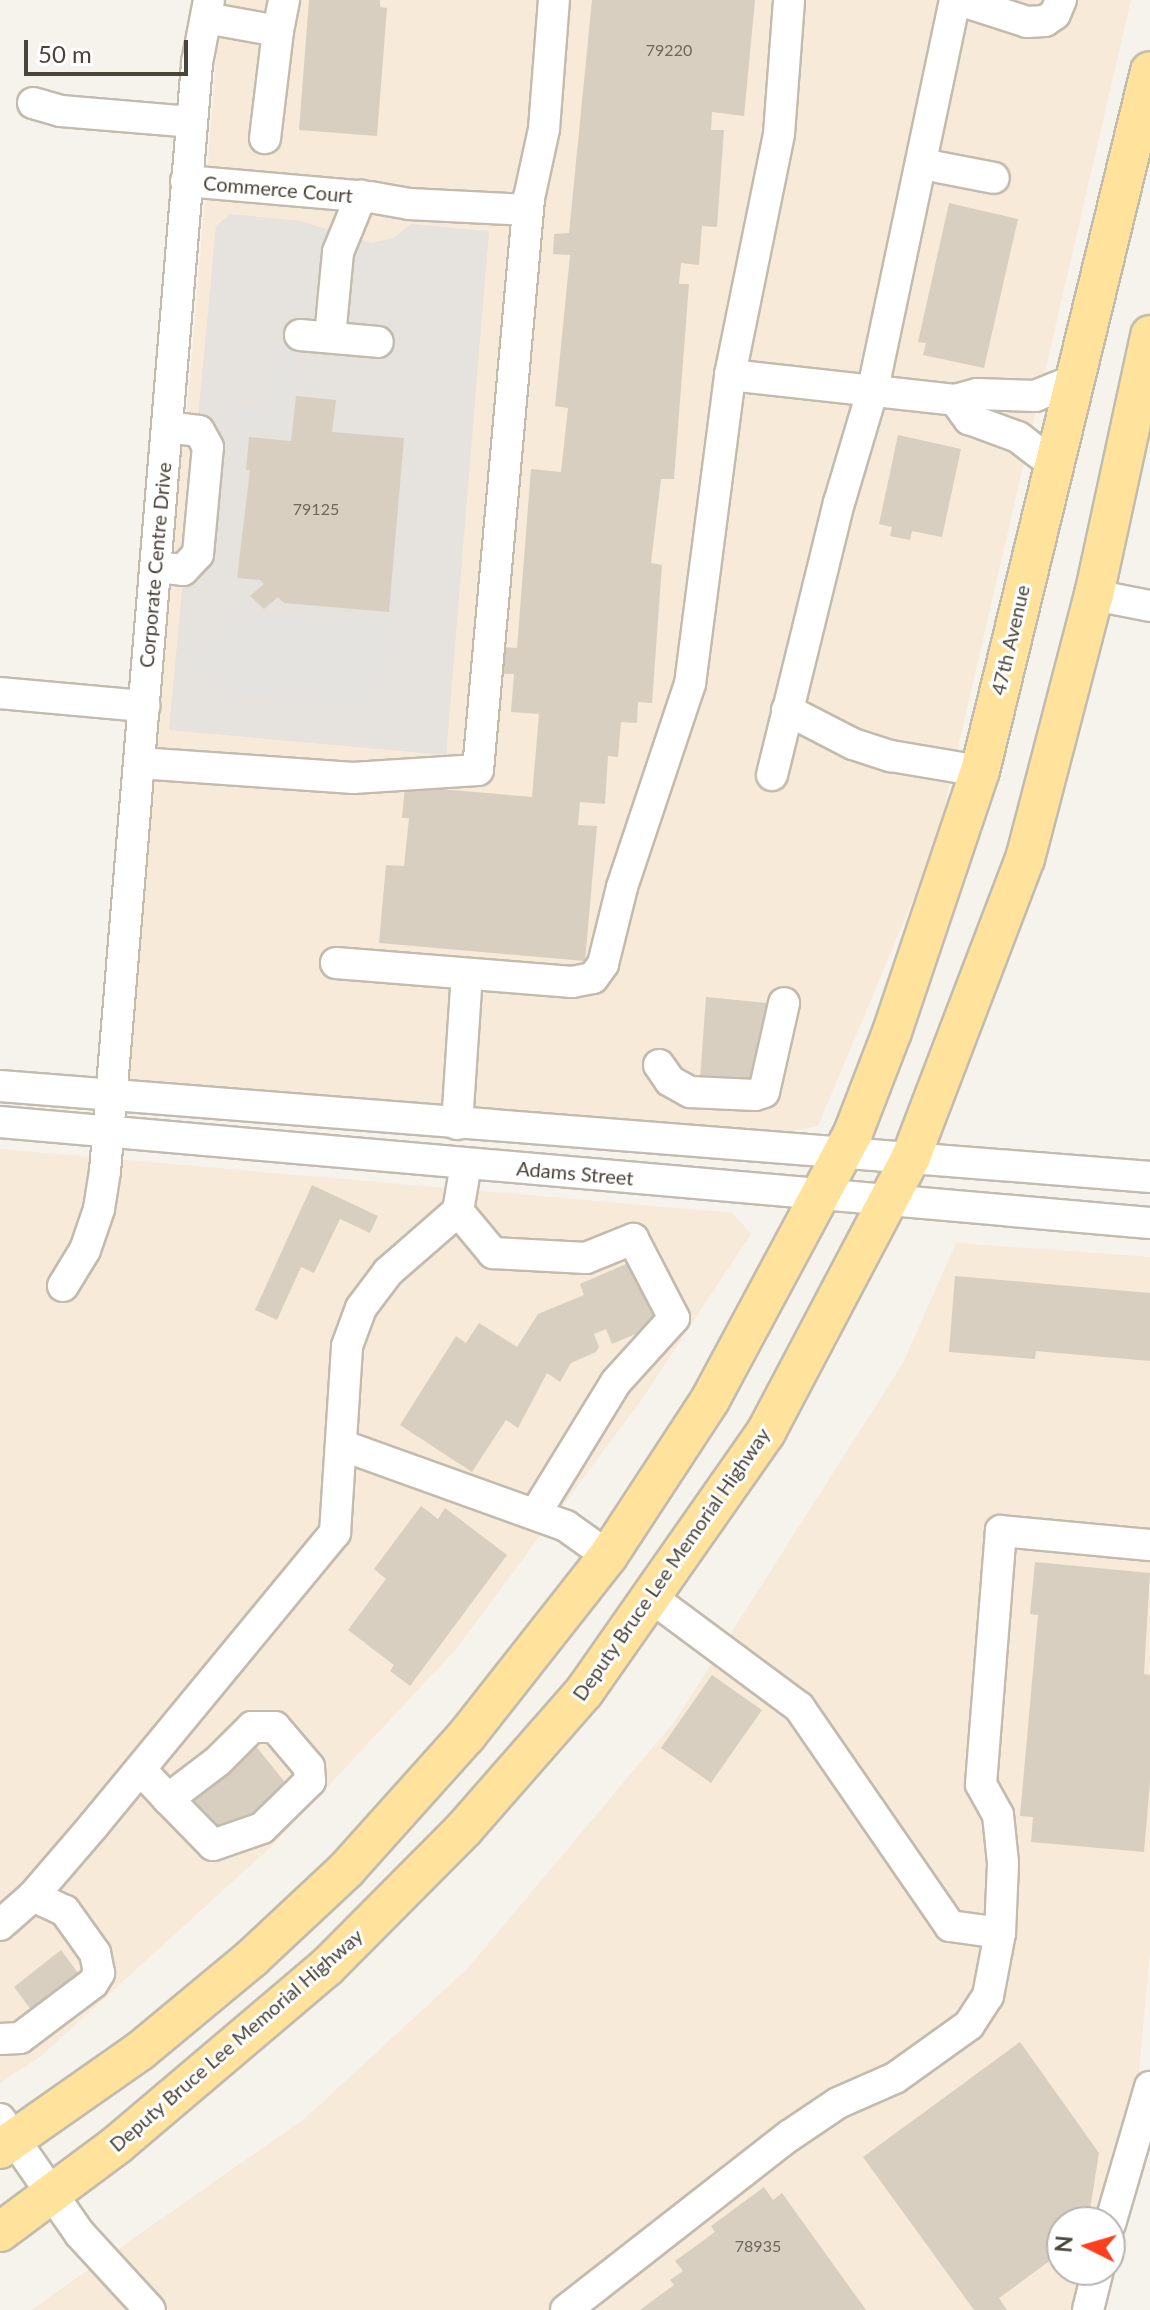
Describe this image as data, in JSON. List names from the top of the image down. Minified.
{"streets":{"main road":["47th Avenue","Deputy Bruce Lee Memorial Highway"],"street":["Commerce Court","Corporate Centre Drive","Adams Street"]},"crossings":[["Commerce Court","Corporate Centre Drive"],["Corporate Centre Drive","Adams Street"],["47th Avenue","Adams Street"],["Adams Street","Deputy Bruce Lee Memorial Highway"]],"house_numbers":["79220","79125","78935"],"scale_bar":"50 m","north":"left"}
